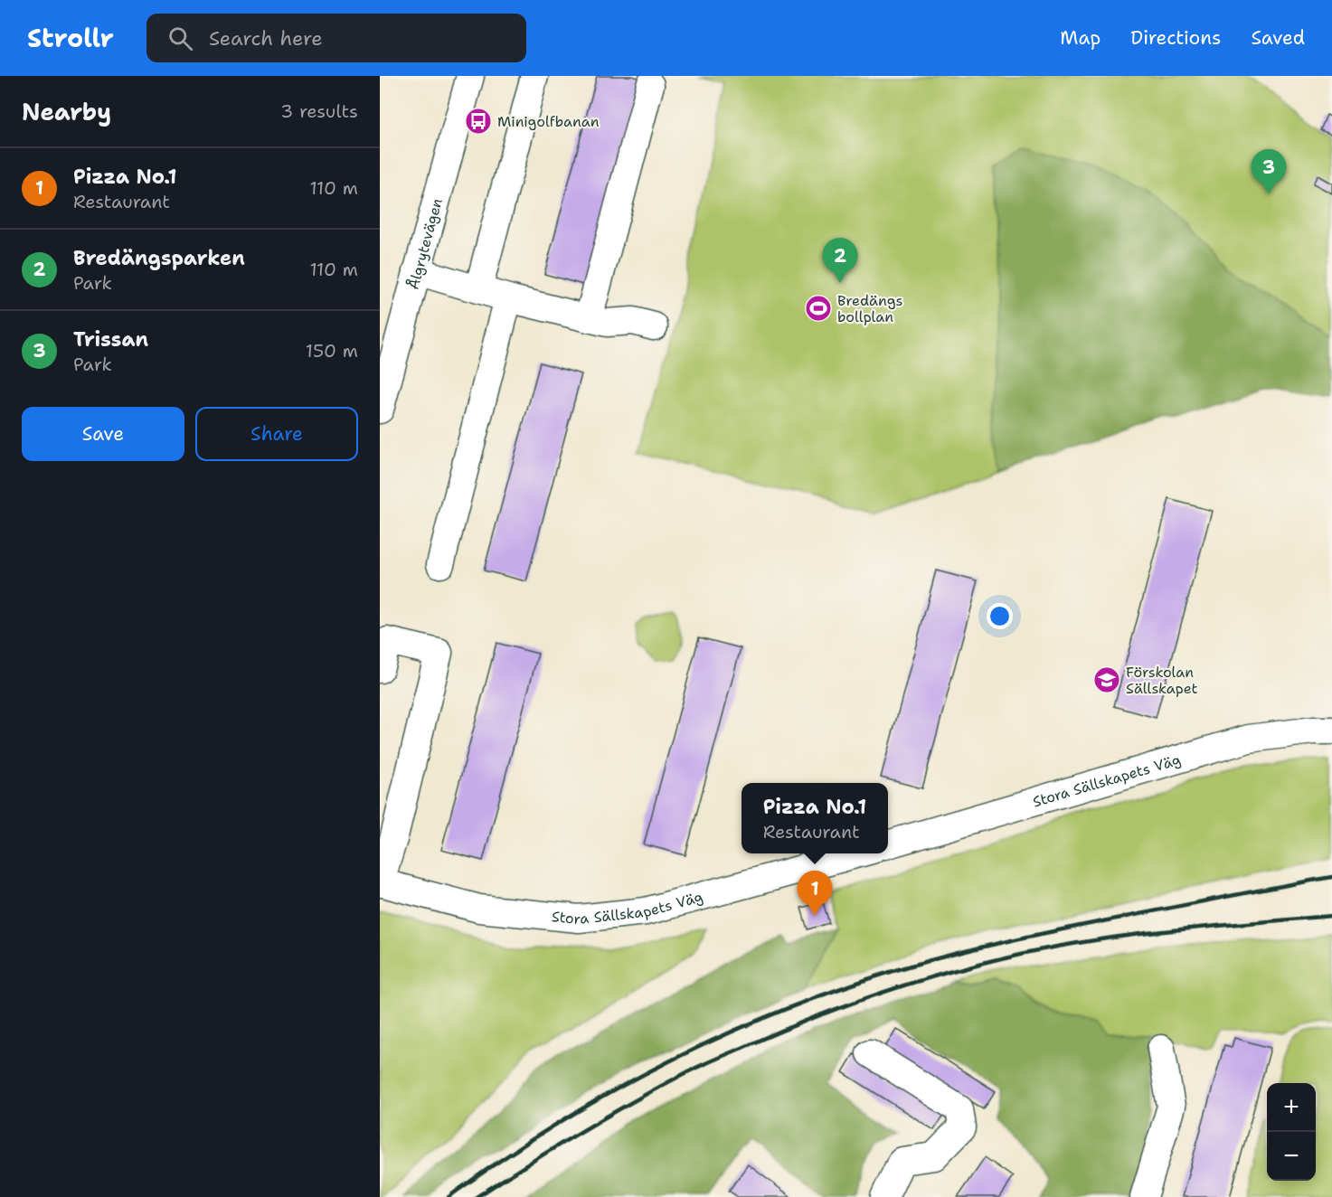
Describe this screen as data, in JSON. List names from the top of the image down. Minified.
{"streets":{"street":["Ålgrytevägen","Stora Sällskapets Väg"]},"places":{"bus stop":["Minigolfbanan"],"sports":["Bredängs bollplan"],"school or university":["Förskolan Sällskapet"]},"page":{"header":"Strollr","search":"Search here","nav":["Map","Directions","Saved"],"heading":["Nearby","3 results"],"list":[{"mark":"1","name":"Pizza No.1","note":"Restaurant","value":"110 m"},{"mark":"2","name":"Bredängsparken","note":"Park","value":"110 m"},{"mark":"3","name":"Trissan","note":"Park","value":"150 m"}],"pins":["3","2","1"],"buttons":["Save","Share"],"popup":["Pizza No.1","Restaurant"],"map_buttons":["+","−"]}}
